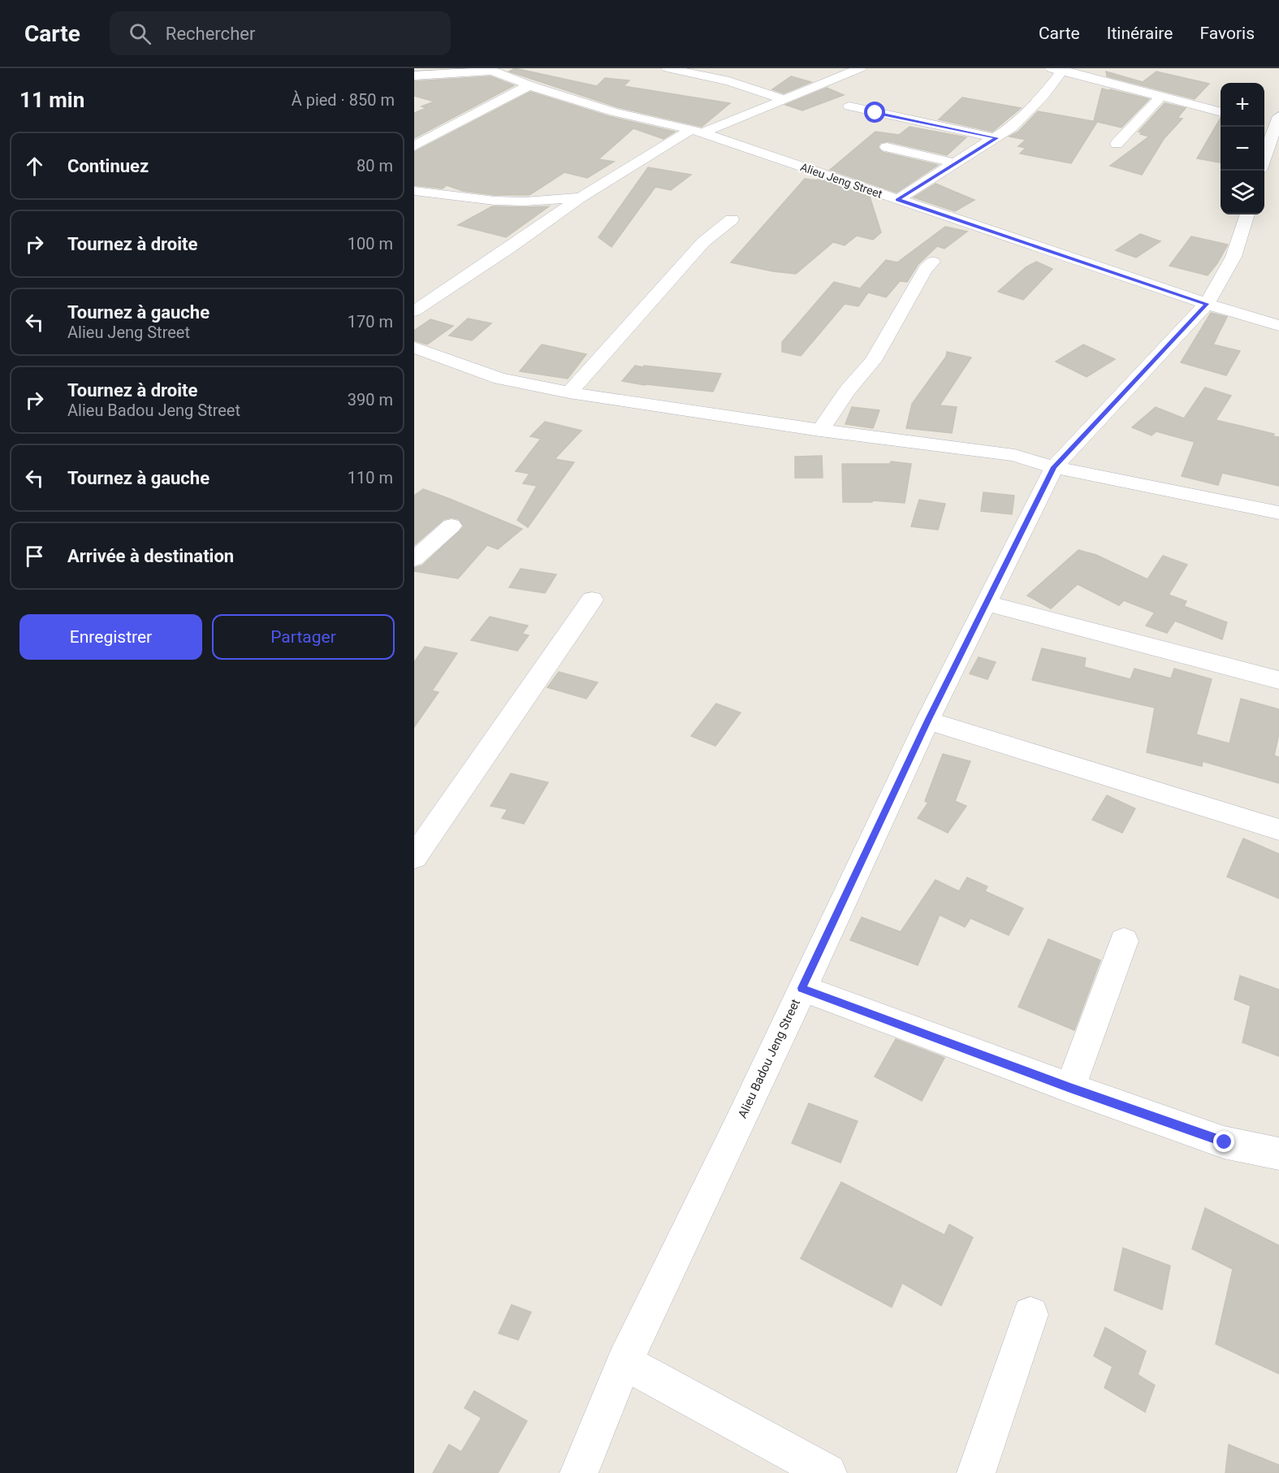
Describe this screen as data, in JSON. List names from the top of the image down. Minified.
{"streets":{"street":["Alieu Jeng Street","Alieu Badou Jeng Street"]},"crossings":[["Alieu Jeng Street","Alieu Badou Jeng Street"]],"page":{"header":"Carte","search":"Rechercher","nav":["Carte","Itinéraire","Favoris"],"heading":["11 min","À pied · 850 m"],"map_buttons":["+","−"],"list":[["Continuez","80 m"],["Tournez à droite","100 m"],["Tournez à gauche","Alieu Jeng Street","170 m"],["Tournez à droite","Alieu Badou Jeng Street","390 m"],["Tournez à gauche","110 m"],"Arrivée à destination"],"buttons":["Enregistrer","Partager"]}}
